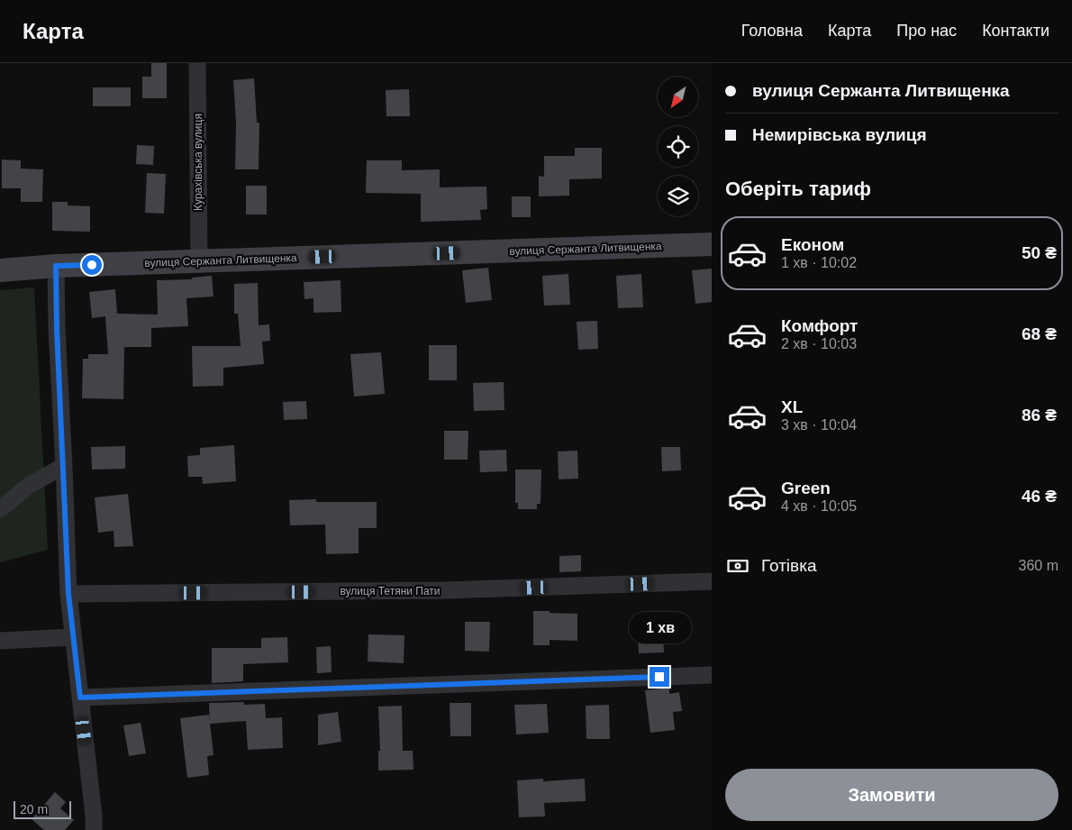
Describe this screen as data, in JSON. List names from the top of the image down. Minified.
{"streets":{"main road":["вулиця Сержанта Литвищенка"],"street":["Курахівська вулиця","вулиця Тетяни Пати"]},"crossings":[["Курахівська вулиця","вулиця Сержанта Литвищенка"]],"scale_bar":"20 m","north":"bottom left","page":{"header":"Карта","nav":["Головна","Карта","Про нас","Контакти"],"banner":["вулиця Сержанта Литвищенка","Немирівська вулиця"],"heading":"Оберіть тариф","list":[{"name":"Економ","note":"1 хв · 10:02","value":"50 ₴"},{"name":"Комфорт","note":"2 хв · 10:03","value":"68 ₴"},{"name":"XL","note":"3 хв · 10:04","value":"86 ₴"},{"name":"Green","note":"4 хв · 10:05","value":"46 ₴"}],"pay":["Готівка","360 m"],"bubble":"1 хв","buttons":"Замовити","scale":"20 m"}}
